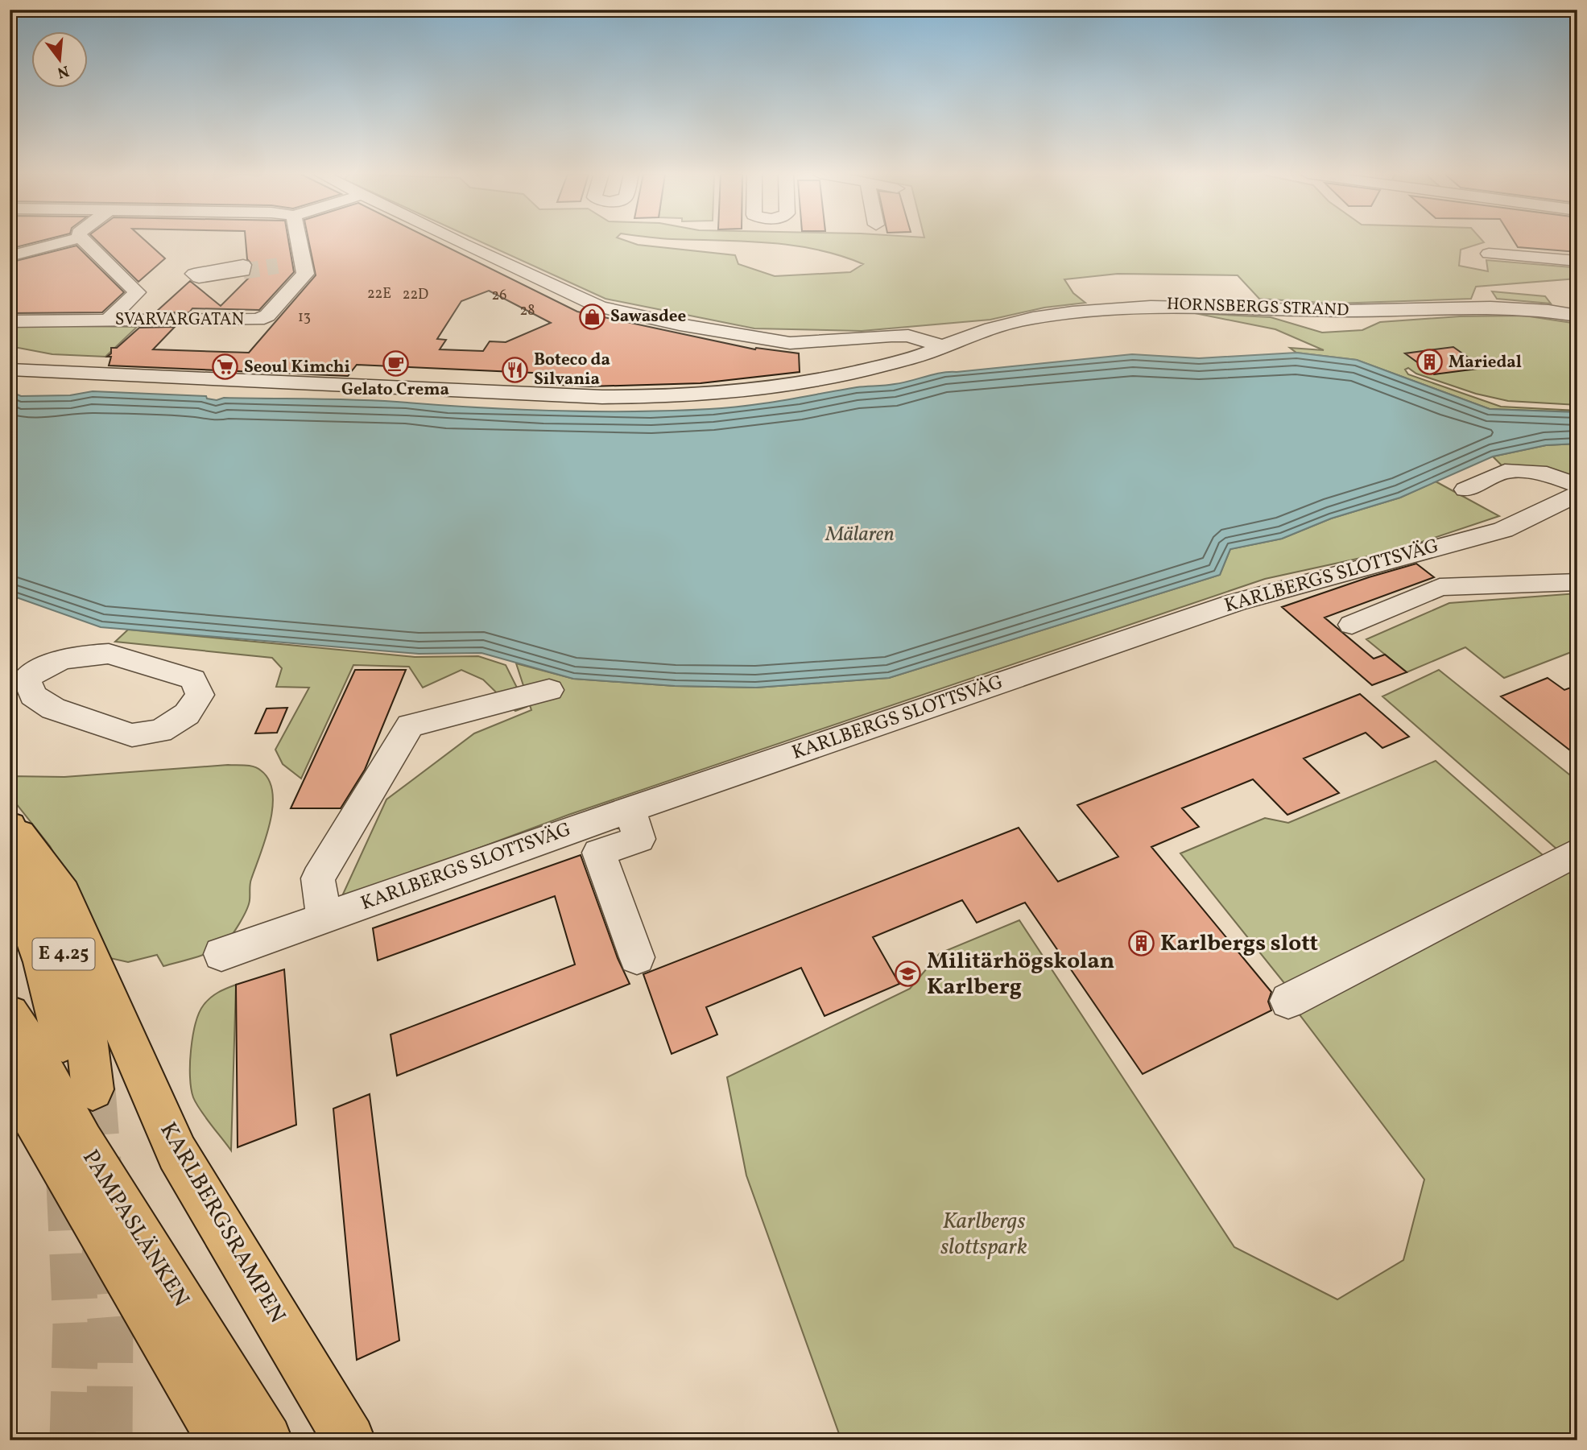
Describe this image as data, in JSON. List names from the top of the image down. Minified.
{"streets":{"main road":["E 4.25","KARLBERGSRAMPEN","PAMPASLÄNKEN"],"street":["HORNSBERGS STRAND","SVARVARGATAN","KARLBERGS SLOTTSVÄG"]},"crossings":[["E 4.25","KARLBERGSRAMPEN"]],"water":["Mälaren"],"parks":["Karlbergs slottspark"],"places":{"shop":["Sawasdee"],"building":["Mariedal","Karlbergs slott"],"cafe":["Gelato Crema"],"supermarket":["Seoul Kimchi"],"restaurant":["Boteco da Silvania"],"school or university":["Militärhögskolan Karlberg"]},"house_numbers":["22E","22D","26","28","13"],"north":"bottom"}
